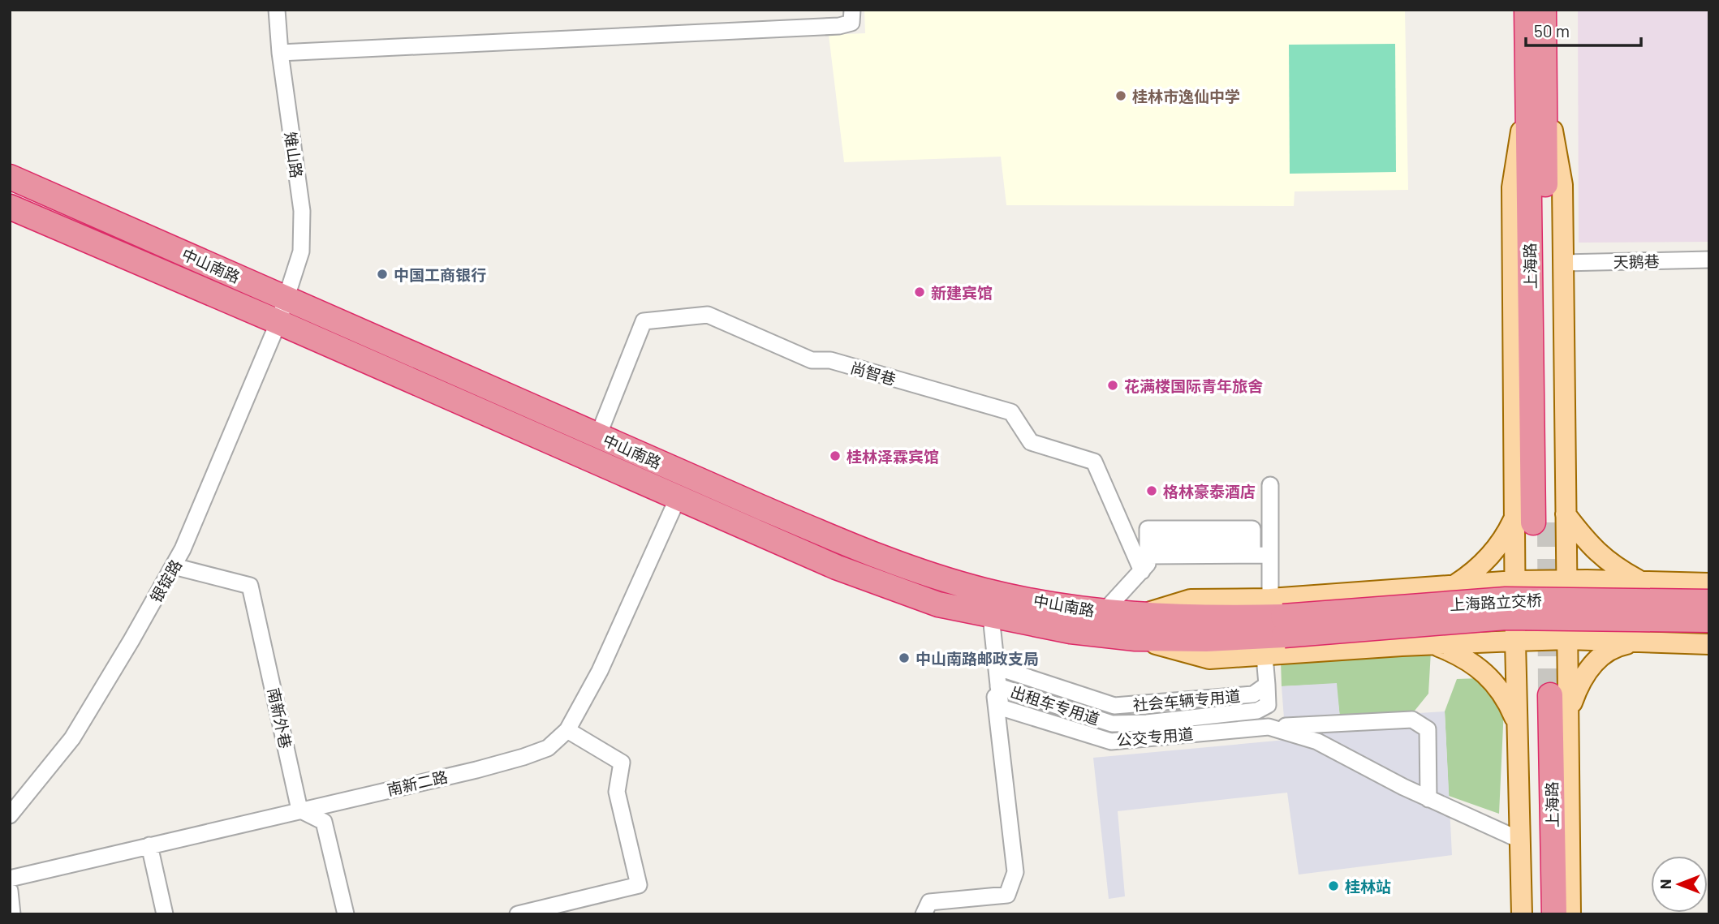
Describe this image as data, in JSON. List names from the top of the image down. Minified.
{"streets":{"highway":["中山南路","上海路","上海路立交桥"],"street":["雉山路","天鹅巷","尚智巷","银锭路","社会车辆专用道","南新外巷","公交专用道","南新二路"]},"crossings":[["雉山路","中山南路"],["雉山路","银锭路"],["中山南路","尚智巷"],["中山南路","银锭路"],["中山南路","上海路立交桥"],["中山南路","南新二路"],["银锭路","南新外巷"],["社会车辆专用道","公交专用道"],["南新外巷","南新二路"]],"places":["桂林市逸仙中学","中国工商银行","新建宾馆","花满楼国际青年旅舍","桂林泽霖宾馆","格林豪泰酒店","中山南路邮政支局","桂林站"],"scale_bar":"50 m","north":"left"}
